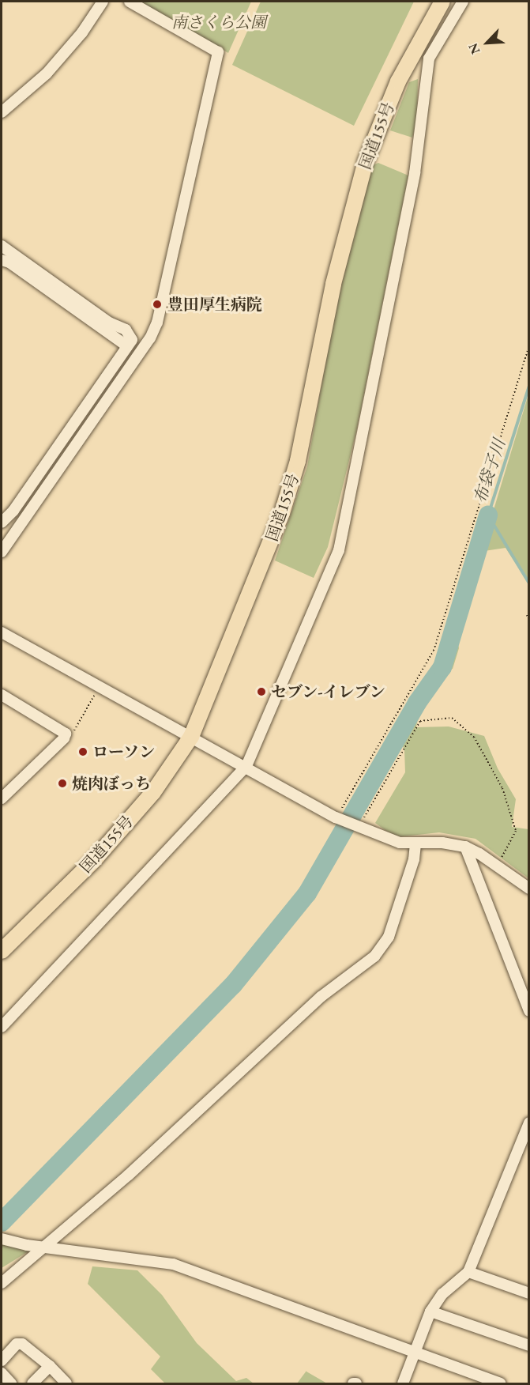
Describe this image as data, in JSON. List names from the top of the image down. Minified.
{"streets":{"highway":["国道155号"]},"water":["布袋子川"],"parks":["南さくら公園"],"places":["豊田厚生病院","セブン-イレブン","ローソン","焼肉ぼっち"],"north":"bottom left"}
